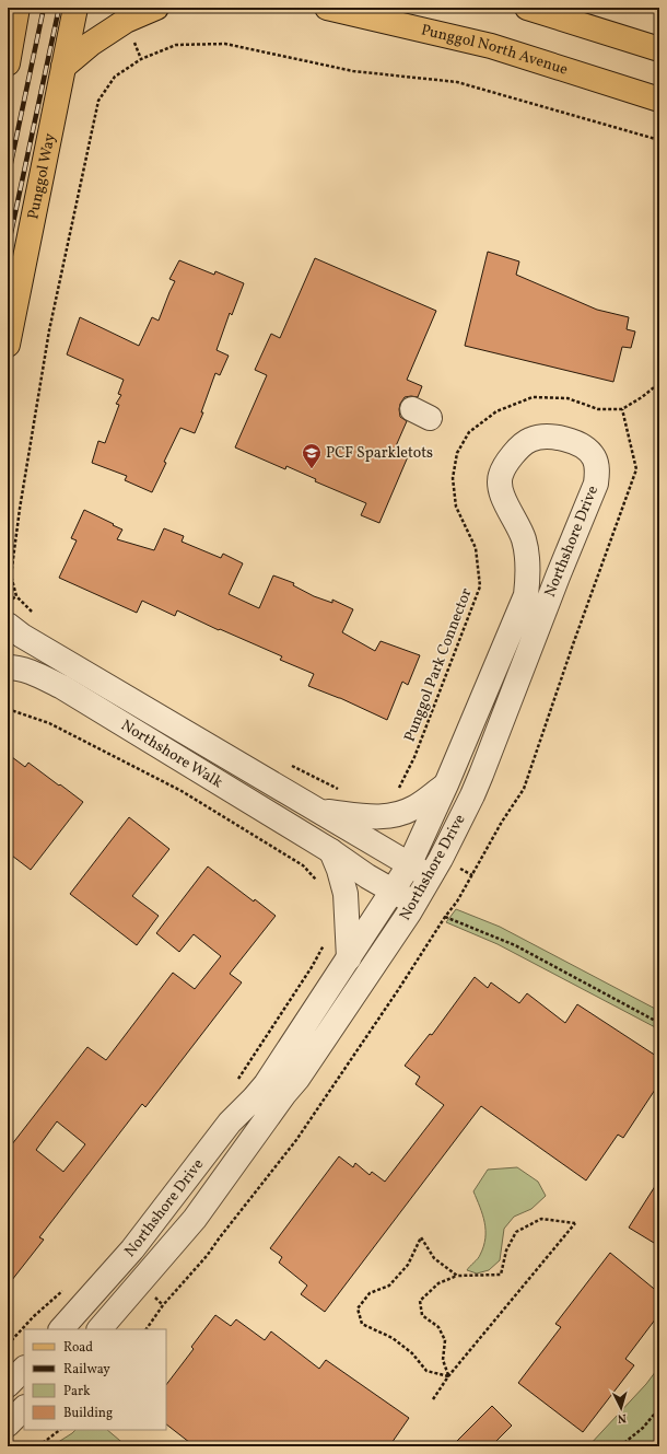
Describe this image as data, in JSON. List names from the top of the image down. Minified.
{"streets":{"main road":["Punggol North Avenue","Punggol Way"],"street":["Northshore Drive","Northshore Walk"],"path":["Punggol Park Connector"]},"crossings":[["Northshore Drive","Northshore Walk"]],"places":{"school or university":["PCF Sparkletots"]},"legend":["Road","Railway","Park","Building"],"north":"bottom"}
